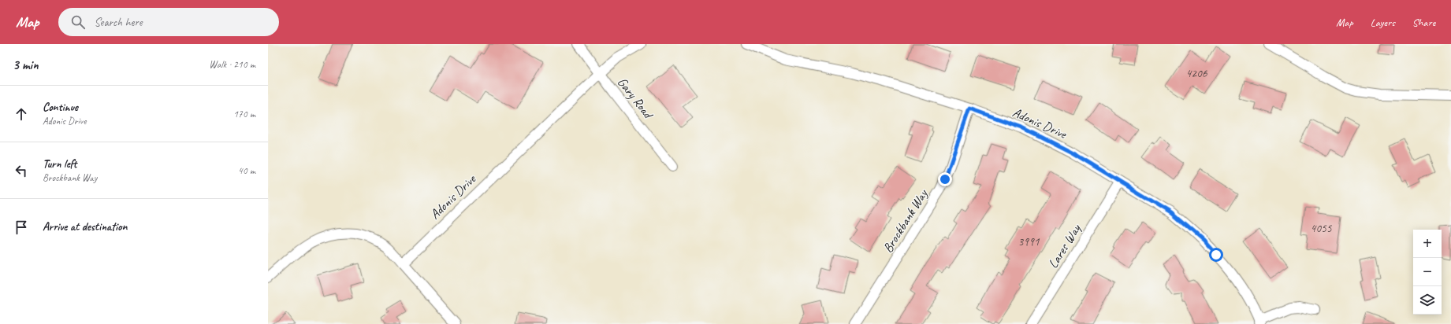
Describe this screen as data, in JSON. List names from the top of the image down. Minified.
{"streets":{"street":["Gary Road","Adonis Drive","Brockbank Way","Lares Way"]},"crossings":[["Gary Road","Adonis Drive"],["Adonis Drive","Brockbank Way"],["Adonis Drive","Lares Way"]],"house_numbers":["4206","4055","3991"],"page":{"header":"Map","search":"Search here","nav":["Map","Layers","Share"],"heading":["3 min","Walk · 210 m"],"list":[["Continue","Adonis Drive","170 m"],["Turn left","Brockbank Way","40 m"],"Arrive at destination"],"map_buttons":["+","−"]}}
